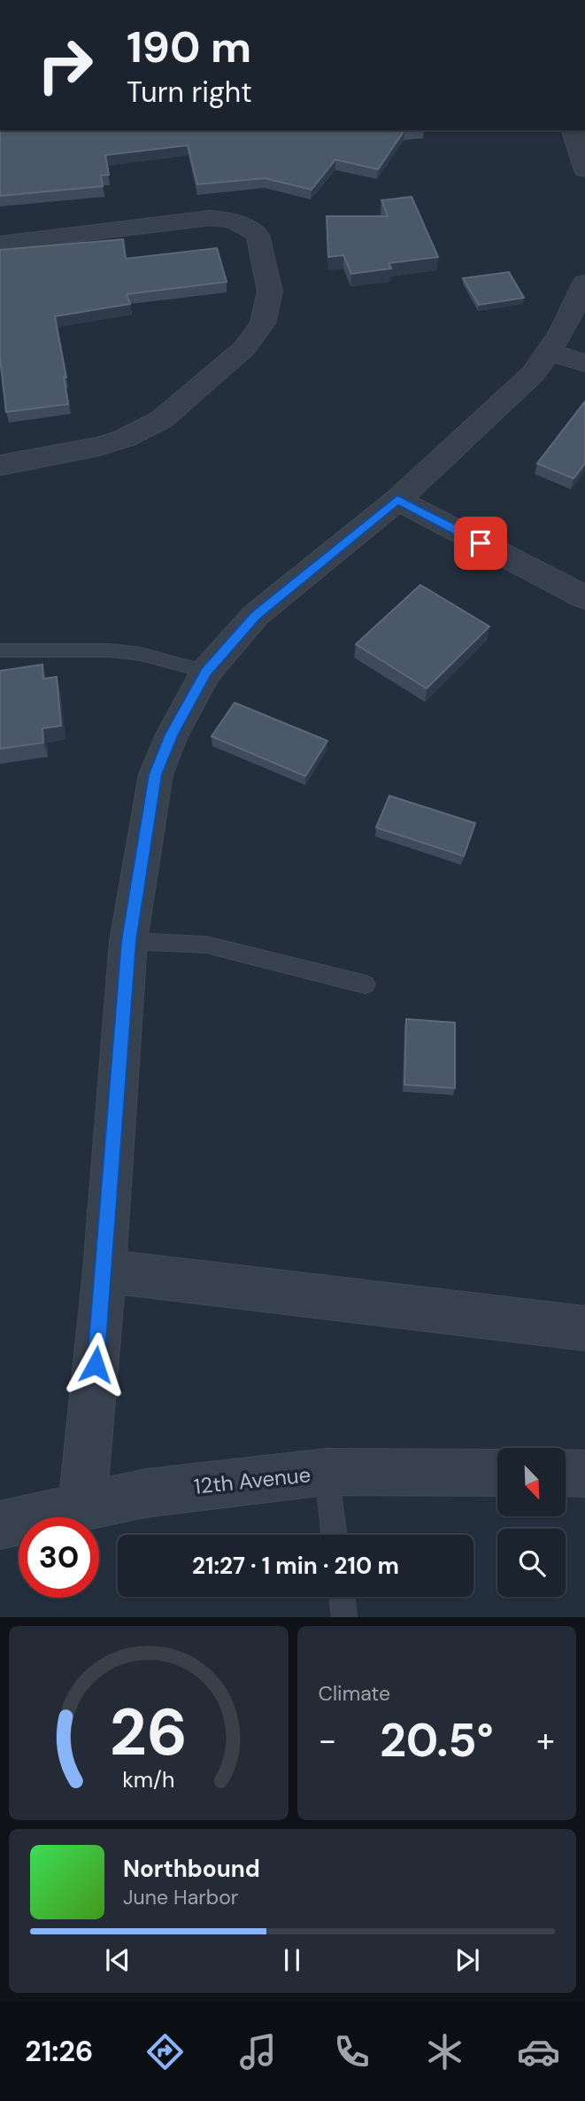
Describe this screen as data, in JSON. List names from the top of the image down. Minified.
{"streets":{"street":["12th Avenue"]},"north":"bottom right","page":{"turn":["190 m","Turn right"],"limit":"30","trip":"21:27 · 1 min · 210 m","tile":"Climate","heat":["−","20.5°","+"],"song":["Northbound","June Harbor"],"tabs":"21:26","gauge":["26","km/h"]}}
